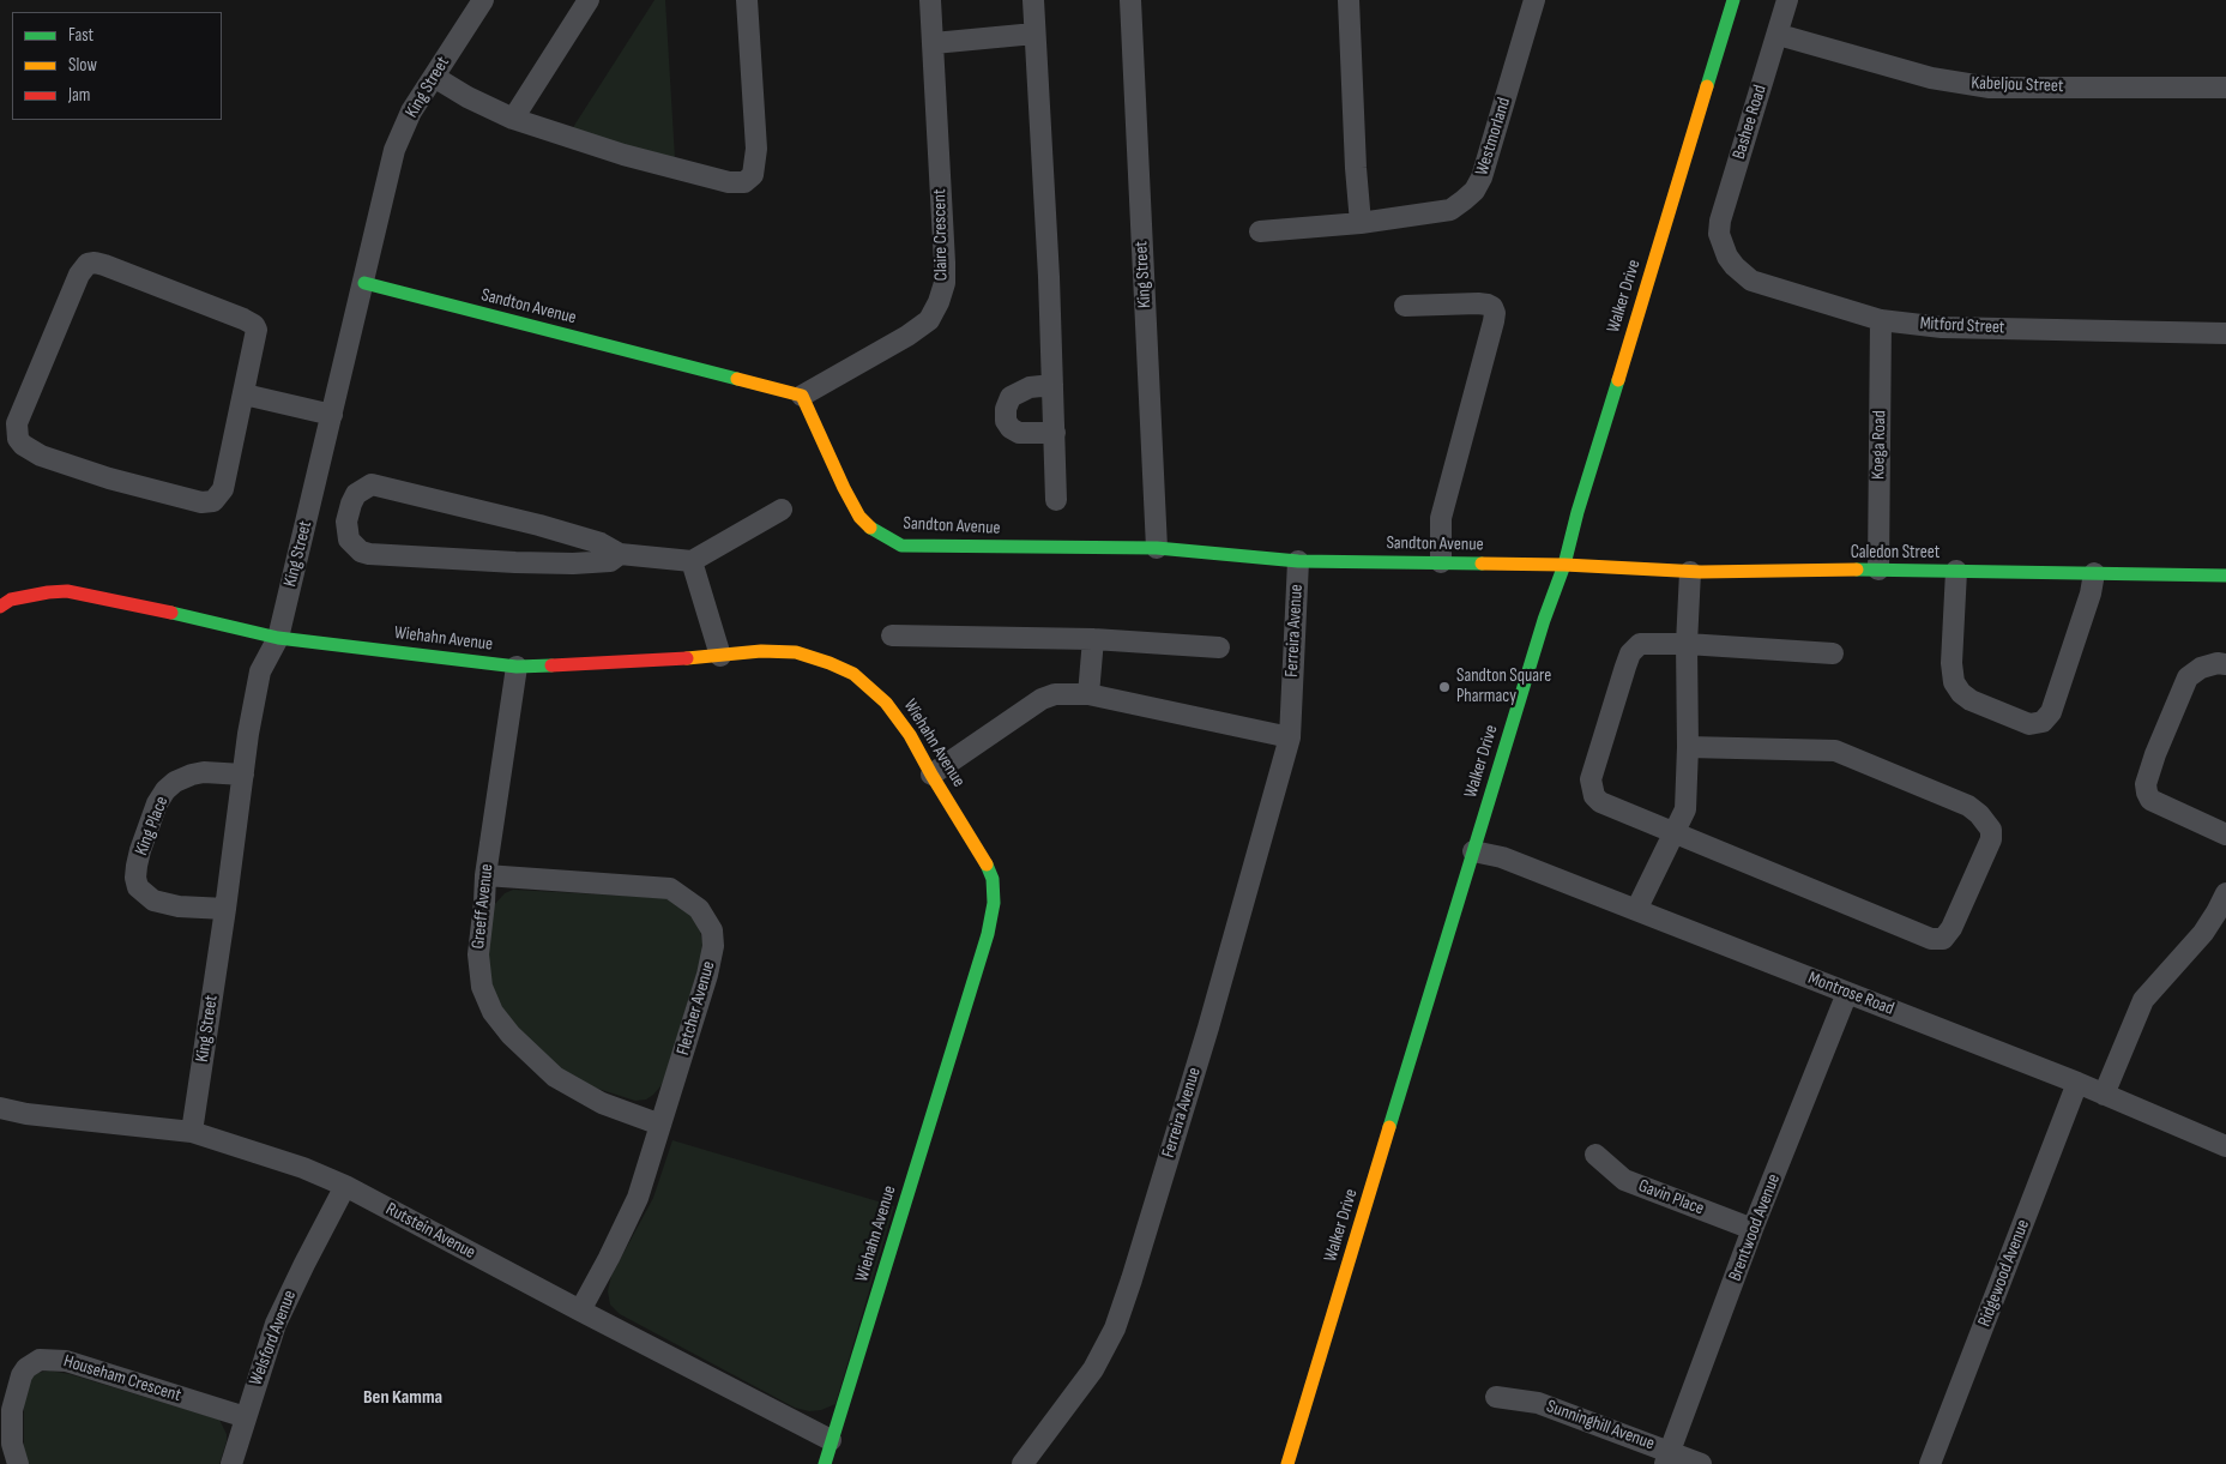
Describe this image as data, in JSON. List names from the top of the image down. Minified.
{"streets":{"street":["Kabeljou Street","King Street","Bashee Road","Westmorland","Claire Crescent","Walker Drive","Sandton Avenue","Mitford Street","Koega Road","Caledon Street","Ferreira Avenue","Wiehahn Avenue","King Place","Greeff Avenue","Montrose Road","Fletcher Avenue","Gavin Place","Brentwood Avenue","Rutstein Avenue","Ridgewood Avenue","Welsford Avenue","Househam Crescent","Sunninghill Avenue"]},"crossings":[["Kabeljou Street","Bashee Road"],["King Street","Sandton Avenue"],["King Street","Wiehahn Avenue"],["King Street","King Place"],["King Street","Rutstein Avenue"],["Bashee Road","Mitford Street"],["Claire Crescent","Sandton Avenue"],["Walker Drive","Sandton Avenue"],["Walker Drive","Caledon Street"],["Walker Drive","Montrose Road"],["Sandton Avenue","Caledon Street"],["Sandton Avenue","Ferreira Avenue"],["Mitford Street","Koega Road"],["Koega Road","Caledon Street"],["Wiehahn Avenue","Greeff Avenue"],["Wiehahn Avenue","Rutstein Avenue"],["Greeff Avenue","Fletcher Avenue"],["Montrose Road","Brentwood Avenue"],["Montrose Road","Ridgewood Avenue"],["Fletcher Avenue","Rutstein Avenue"],["Gavin Place","Brentwood Avenue"],["Brentwood Avenue","Sunninghill Avenue"],["Rutstein Avenue","Welsford Avenue"],["Welsford Avenue","Househam Crescent"]],"districts":["Ben Kamma"],"places":["Sandton Square Pharmacy"],"legend":["Fast","Slow","Jam"]}
